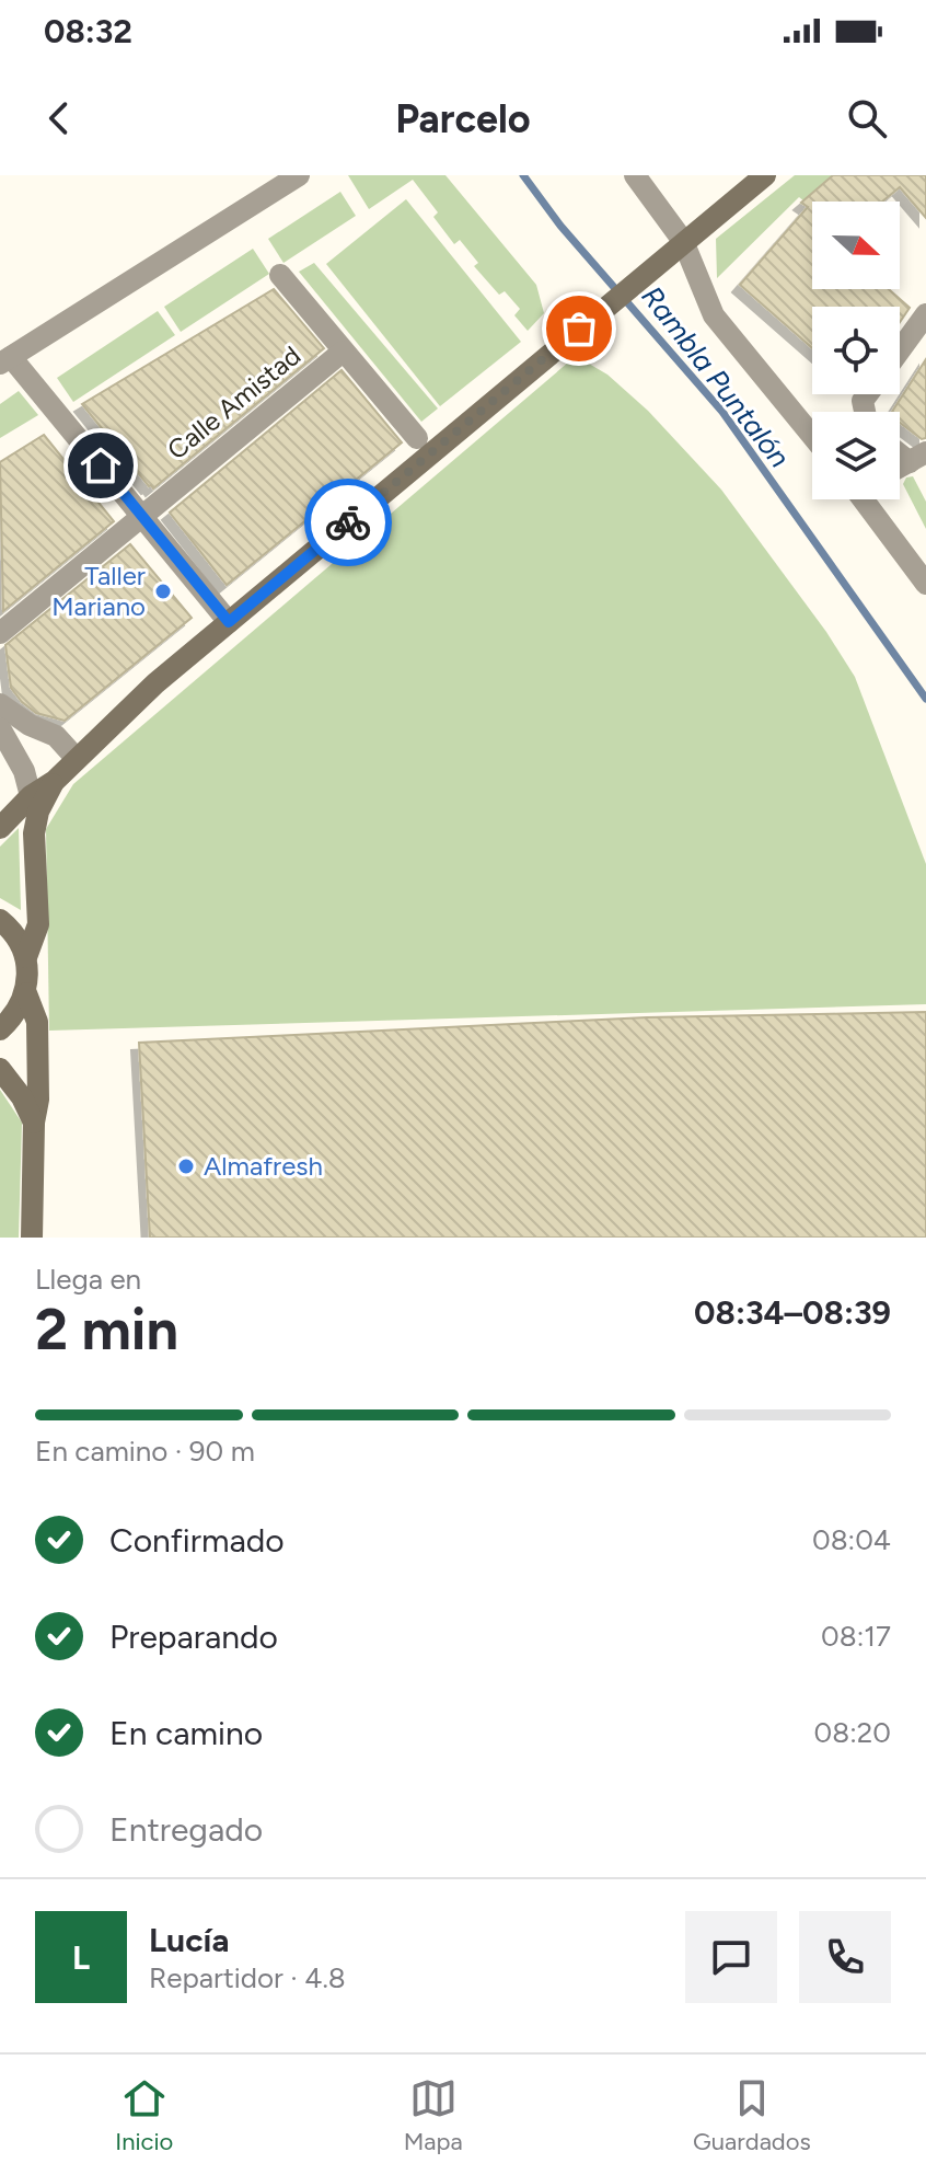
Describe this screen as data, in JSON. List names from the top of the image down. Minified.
{"streets":{"street":["Calle Amistad"]},"water":["Rambla Puntalón"],"places":["Taller Mariano","Almafresh"],"north":"right","page":{"status":"08:32","header":"Parcelo","heading":["2 min","Llega en","08:34–08:39"],"panel":["Lucía","Repartidor · 4.8"],"bar":"En camino · 90 m","list":[["Confirmado","08:04"],["Preparando","08:17"],["En camino","08:20"],"Entregado"],"round":"L","tabs":["Inicio","Mapa","Guardados"]}}
